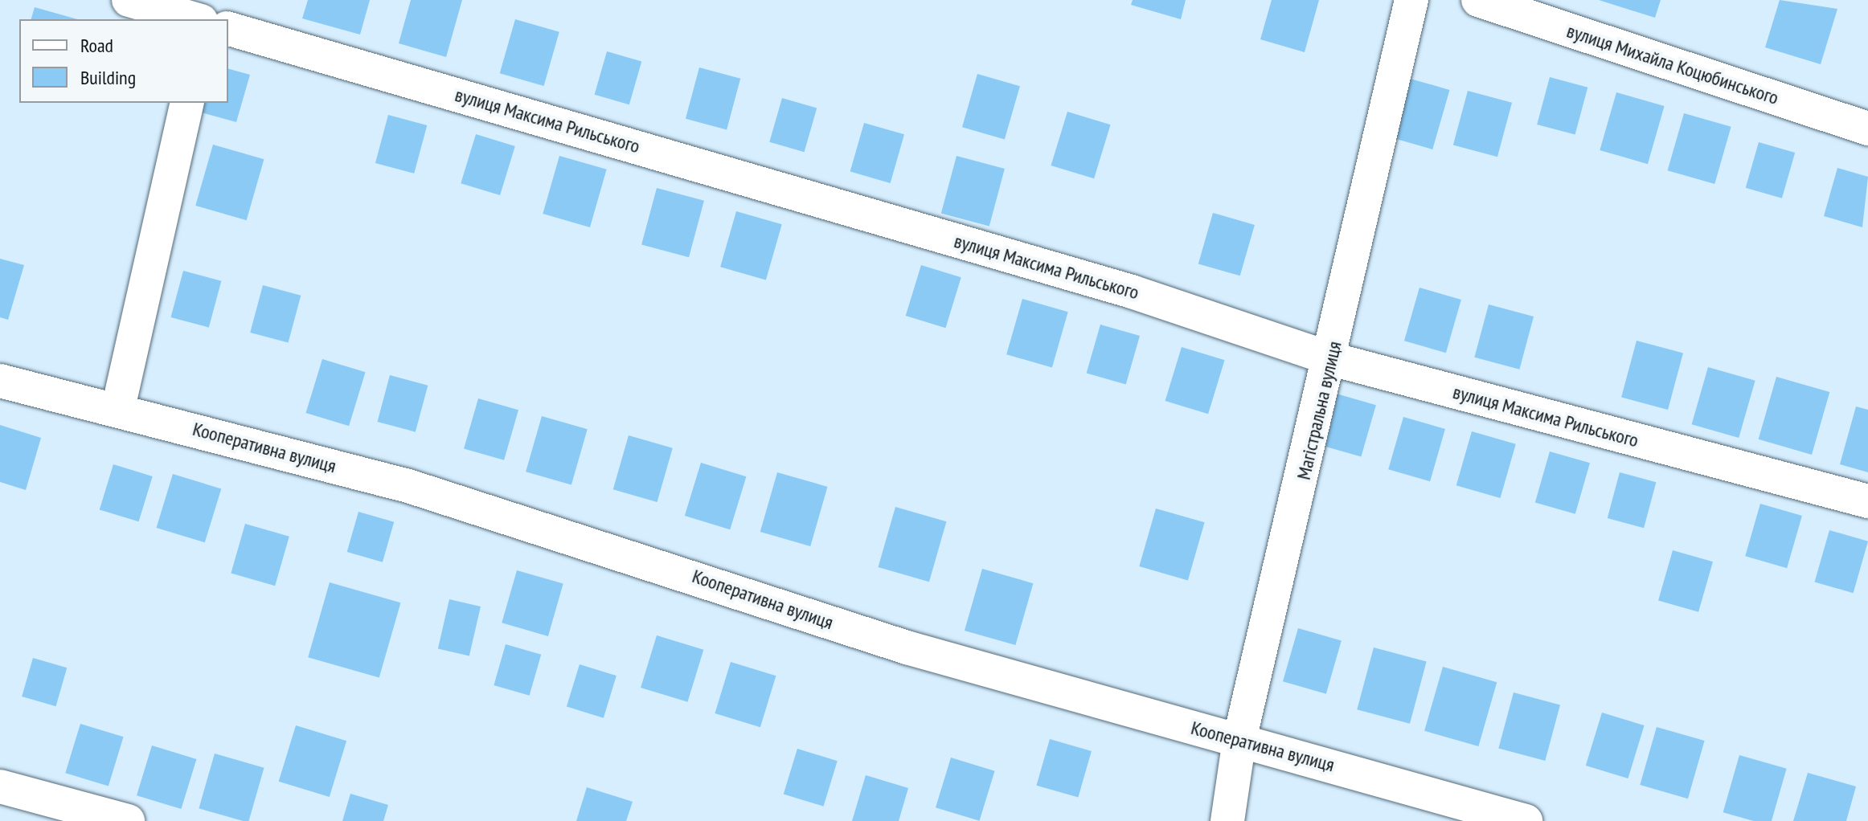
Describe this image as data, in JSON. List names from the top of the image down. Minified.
{"streets":{"street":["вулиця Михайла Коцюбинського","вулиця Максима Рильського","Магістральна вулиця","Кооперативна вулиця"]},"crossings":[["вулиця Максима Рильського","Магістральна вулиця"],["Магістральна вулиця","Кооперативна вулиця"]],"legend":["Road","Building"]}
